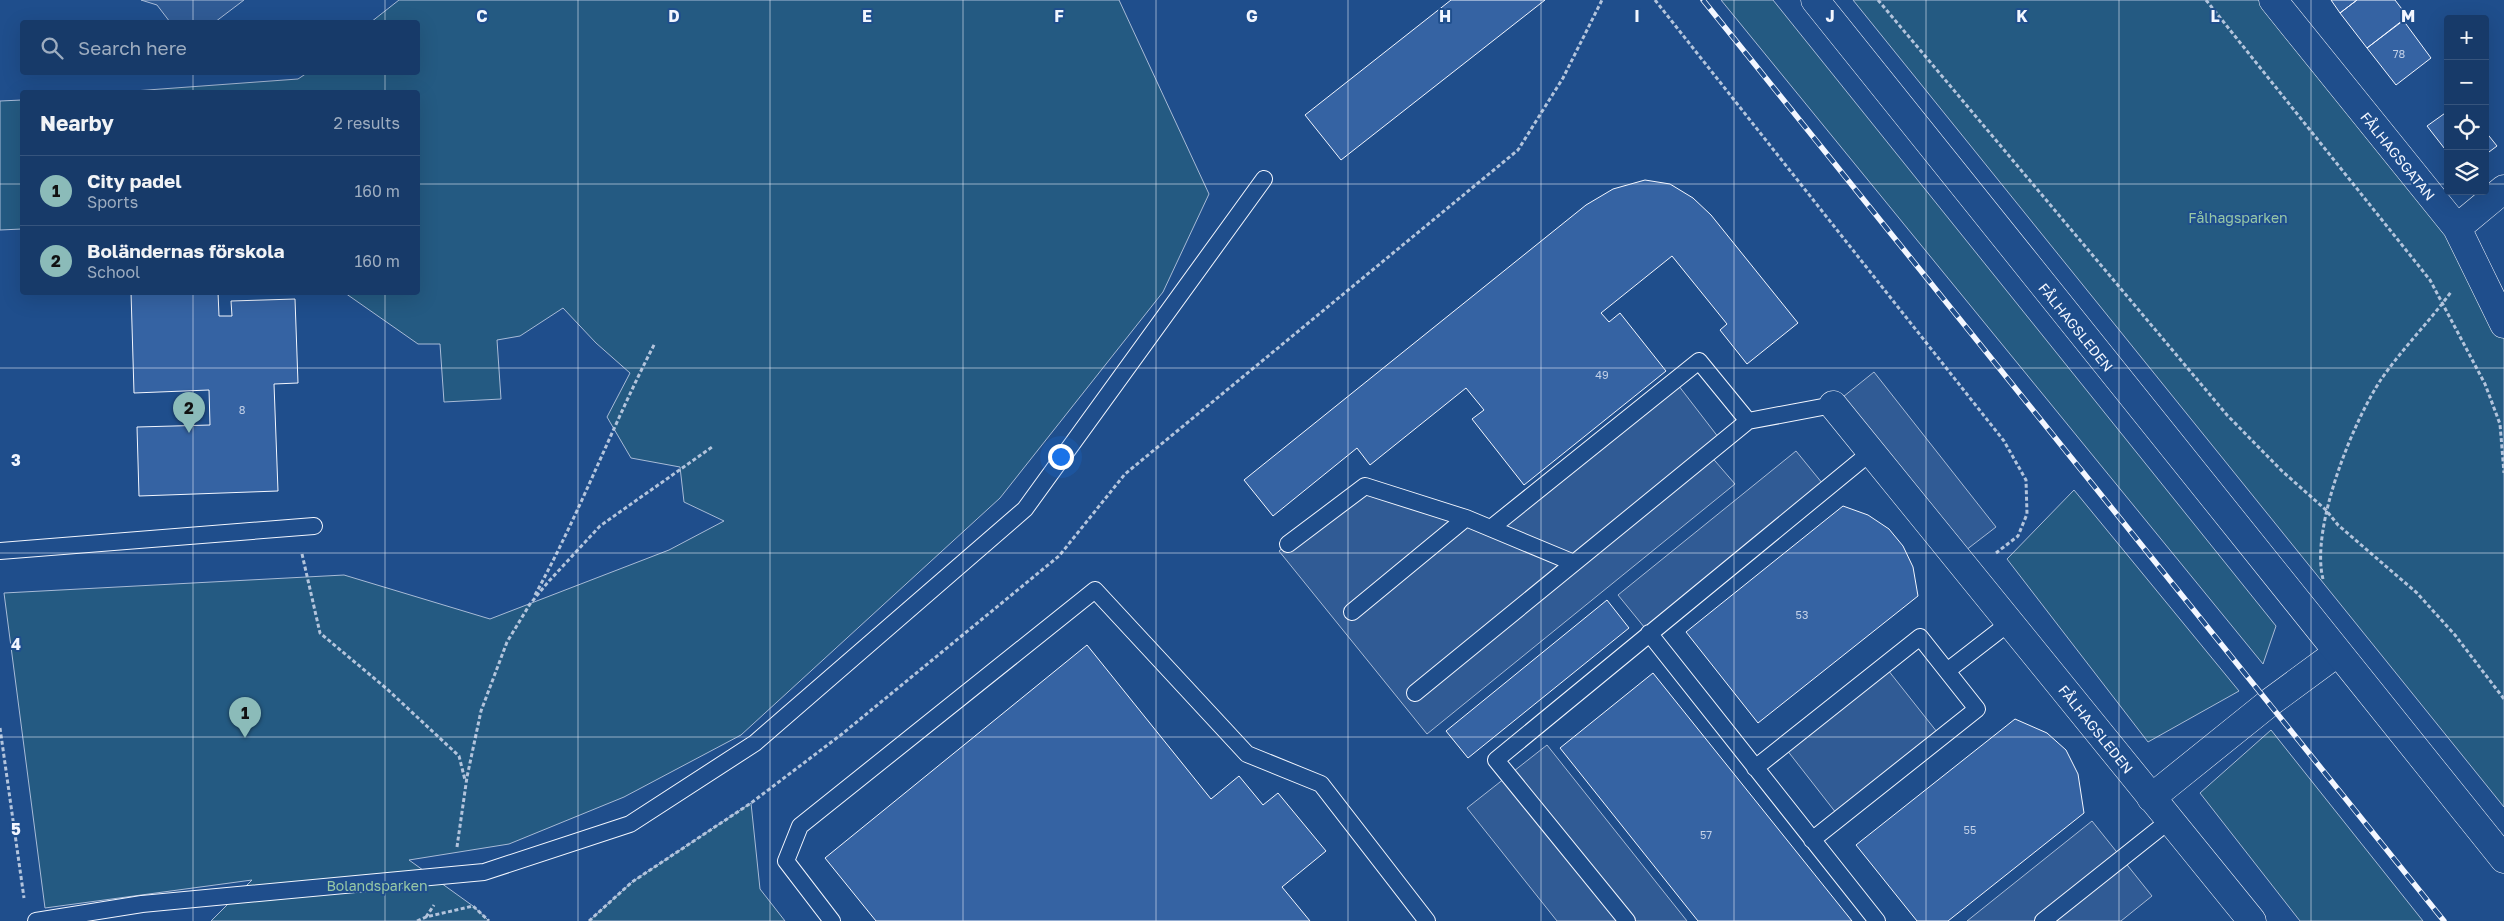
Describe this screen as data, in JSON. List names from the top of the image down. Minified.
{"streets":{"street":["FÅLHAGSGATAN","FÅLHAGSLEDEN"]},"parks":["Fålhagsparken","Bolandsparken"],"house_numbers":["78","49","8","53","55","57"],"page":{"map_buttons":["+","−"],"search":"Search here","heading":["Nearby","2 results"],"list":[{"mark":"1","name":"City padel","note":"Sports","value":"160 m"},{"mark":"2","name":"Boländernas förskola","note":"School","value":"160 m"}],"pins":["2","1"]},"grid":{"columns":["C","D","E","F","G","H","I","J","K","L","M"],"rows":["3","4","5"]}}
